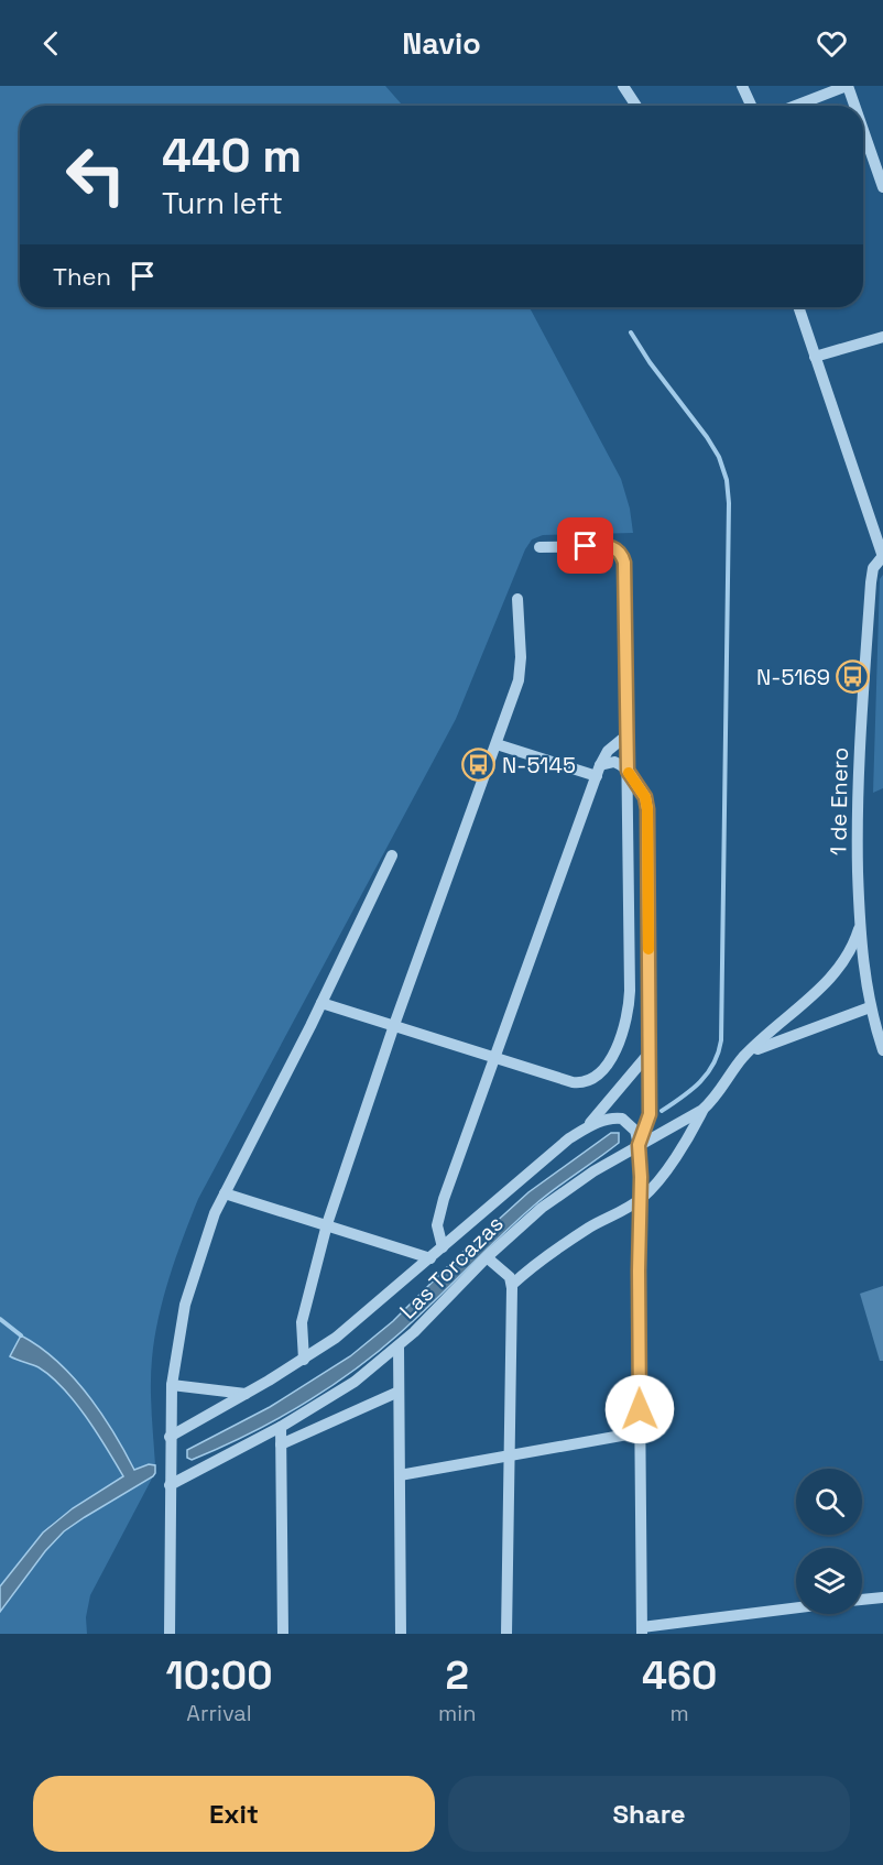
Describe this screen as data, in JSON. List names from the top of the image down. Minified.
{"streets":{"street":["1 de Enero","Las Torcazas"]},"crossings":[["1 de Enero","Las Torcazas"]],"places":{"bus stop":["N-5169","N-5145"]},"page":{"header":"Navio","turn":["440 m","Turn left"],"then":"Then","eta":["10:00","Arrival","2","min","460","m"],"buttons":["Exit","Share"]}}
